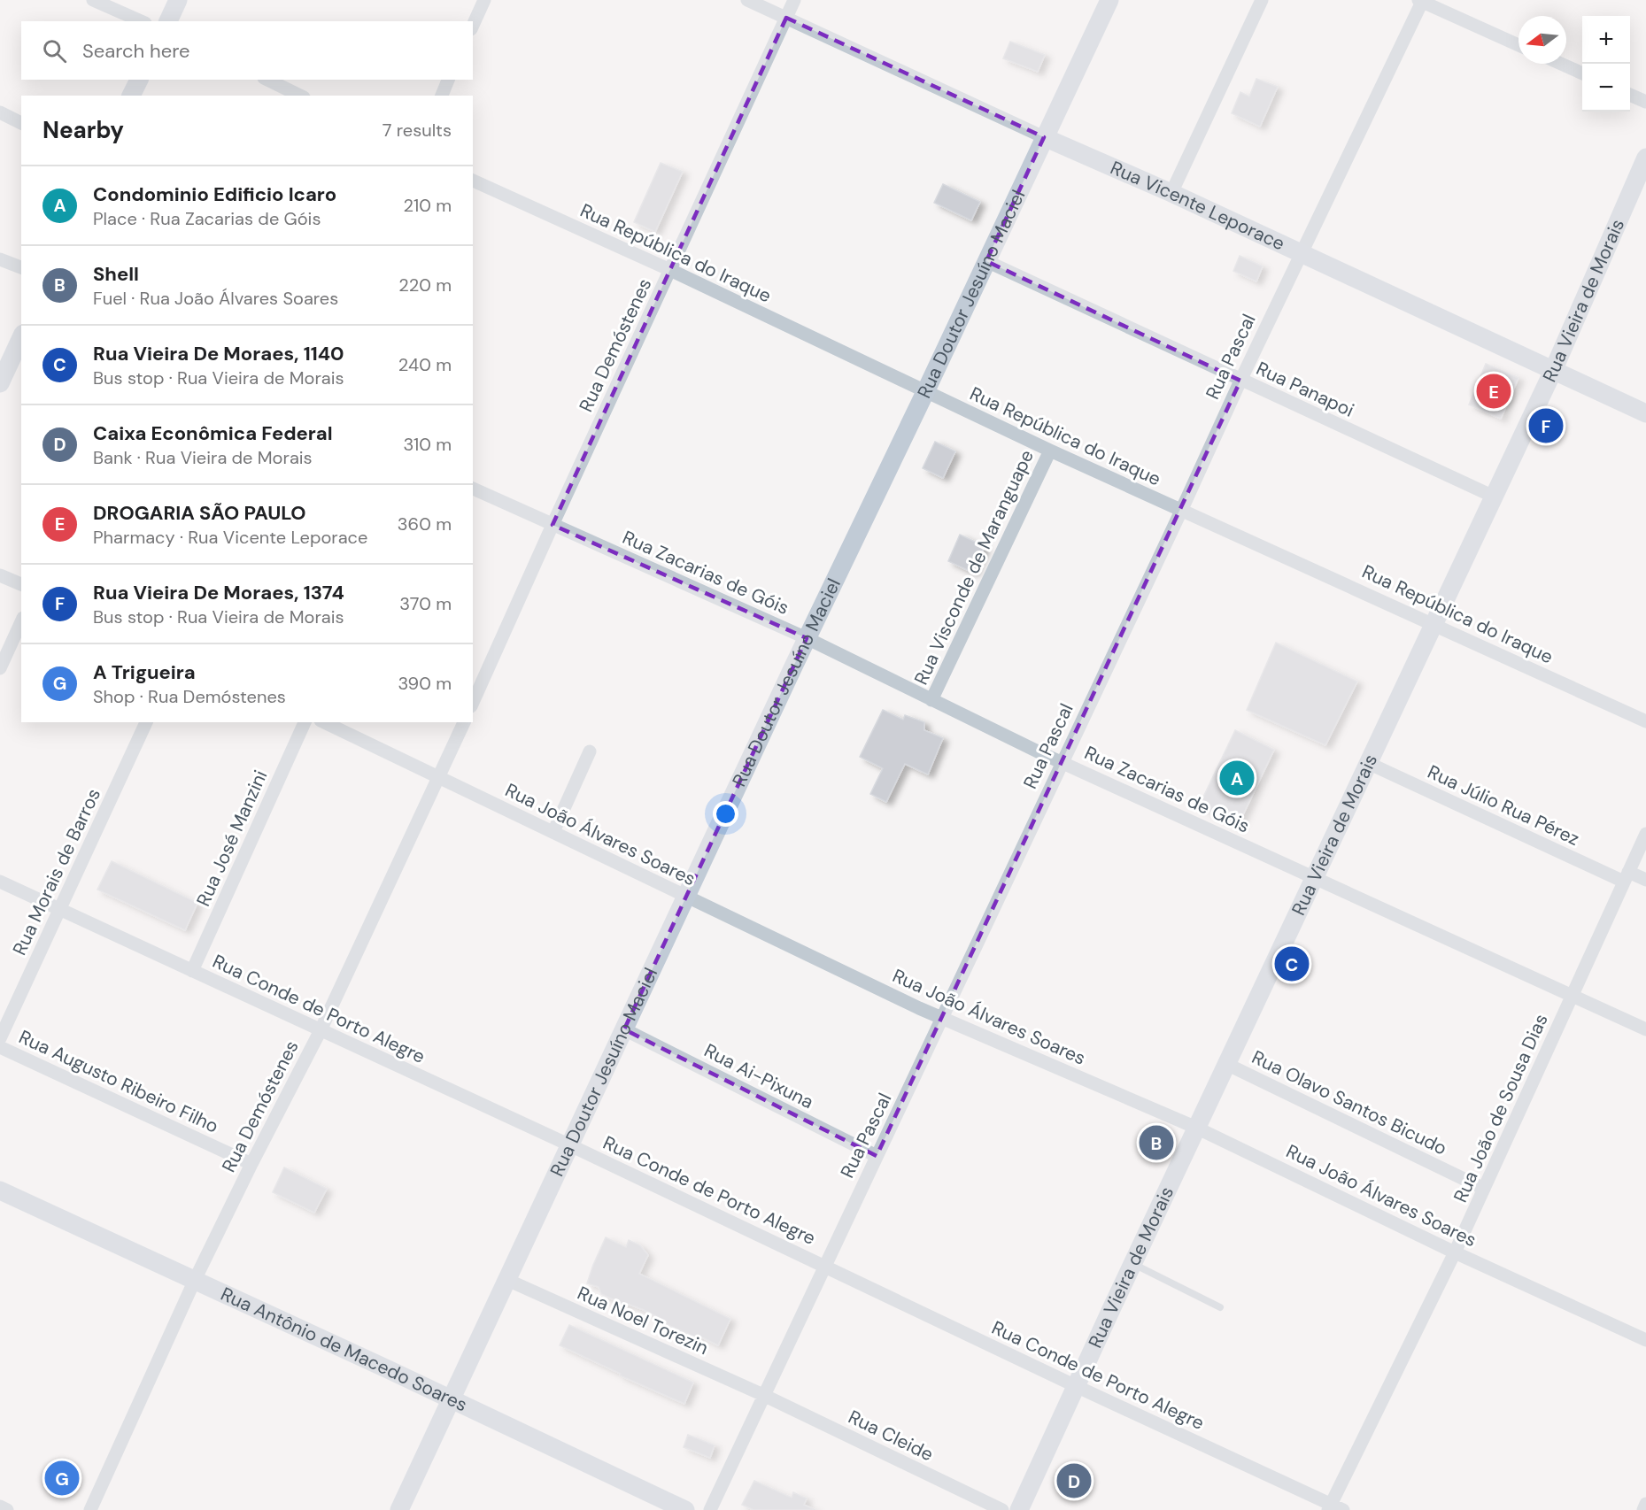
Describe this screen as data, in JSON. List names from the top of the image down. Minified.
{"streets":{"street":["Rua Vicente Leporace","Rua República do Iraque","Rua Doutor Jesuíno Maciel","Rua Vieira de Morais","Rua Demóstenes","Rua Pascal","Rua Panapoi","Rua Visconde de Maranguape","Rua Zacarias de Góis","Rua Júlio Rua Pérez","Rua João Álvares Soares","Rua José Manzini","Rua Morais de Barros","Rua Conde de Porto Alegre","Rua Ai-Pixuna","Rua Augusto Ribeiro Filho","Rua Olavo Santos Bicudo","Rua João de Sousa Dias","Rua Noel Torezin","Rua Antônio de Macedo Soares","Rua Cleide"]},"crossings":[["Rua Vicente Leporace","Rua Doutor Jesuíno Maciel"],["Rua Vicente Leporace","Rua Vieira de Morais"],["Rua Vicente Leporace","Rua Demóstenes"],["Rua Vicente Leporace","Rua Pascal"],["Rua República do Iraque","Rua Doutor Jesuíno Maciel"],["Rua República do Iraque","Rua Vieira de Morais"],["Rua República do Iraque","Rua Demóstenes"],["Rua República do Iraque","Rua Pascal"],["Rua República do Iraque","Rua Visconde de Maranguape"],["Rua Doutor Jesuíno Maciel","Rua Panapoi"],["Rua Doutor Jesuíno Maciel","Rua Zacarias de Góis"],["Rua Doutor Jesuíno Maciel","Rua João Álvares Soares"],["Rua Doutor Jesuíno Maciel","Rua Conde de Porto Alegre"],["Rua Doutor Jesuíno Maciel","Rua Ai-Pixuna"],["Rua Doutor Jesuíno Maciel","Rua Noel Torezin"],["Rua Doutor Jesuíno Maciel","Rua Antônio de Macedo Soares"],["Rua Vieira de Morais","Rua Panapoi"],["Rua Vieira de Morais","Rua Zacarias de Góis"],["Rua Vieira de Morais","Rua Júlio Rua Pérez"],["Rua Vieira de Morais","Rua João Álvares Soares"],["Rua Vieira de Morais","Rua Conde de Porto Alegre"],["Rua Vieira de Morais","Rua Olavo Santos Bicudo"],["Rua Demóstenes","Rua Zacarias de Góis"],["Rua Demóstenes","Rua João Álvares Soares"],["Rua Demóstenes","Rua Conde de Porto Alegre"],["Rua Demóstenes","Rua Augusto Ribeiro Filho"],["Rua Demóstenes","Rua Antônio de Macedo Soares"],["Rua Pascal","Rua Panapoi"],["Rua Pascal","Rua Zacarias de Góis"],["Rua Pascal","Rua João Álvares Soares"],["Rua Pascal","Rua Conde de Porto Alegre"],["Rua Pascal","Rua Ai-Pixuna"],["Rua Pascal","Rua Noel Torezin"],["Rua Pascal","Rua Cleide"],["Rua Visconde de Maranguape","Rua Zacarias de Góis"],["Rua Zacarias de Góis","Rua João de Sousa Dias"],["Rua Júlio Rua Pérez","Rua João de Sousa Dias"],["Rua João Álvares Soares","Rua João de Sousa Dias"],["Rua José Manzini","Rua Conde de Porto Alegre"],["Rua Morais de Barros","Rua Conde de Porto Alegre"],["Rua Conde de Porto Alegre","Rua João de Sousa Dias"],["Rua Olavo Santos Bicudo","Rua João de Sousa Dias"],["Rua Noel Torezin","Rua Cleide"]],"north":"left","page":{"map_buttons":["+","−"],"search":"Search here","heading":["Nearby","7 results"],"list":[{"mark":"A","name":"Condominio Edificio Icaro","note":"Place · Rua Zacarias de Góis","value":"210 m"},{"mark":"B","name":"Shell","note":"Fuel · Rua João Álvares Soares","value":"220 m"},{"mark":"C","name":"Rua Vieira De Moraes, 1140","note":"Bus stop · Rua Vieira de Morais","value":"240 m"},{"mark":"D","name":"Caixa Econômica Federal","note":"Bank · Rua Vieira de Morais","value":"310 m"},{"mark":"E","name":"DROGARIA SÃO PAULO","note":"Pharmacy · Rua Vicente Leporace","value":"360 m"},{"mark":"F","name":"Rua Vieira De Moraes, 1374","note":"Bus stop · Rua Vieira de Morais","value":"370 m"},{"mark":"G","name":"A Trigueira","note":"Shop · Rua Demóstenes","value":"390 m"}],"pins":["E","F","A","C","B","G","D"]}}
